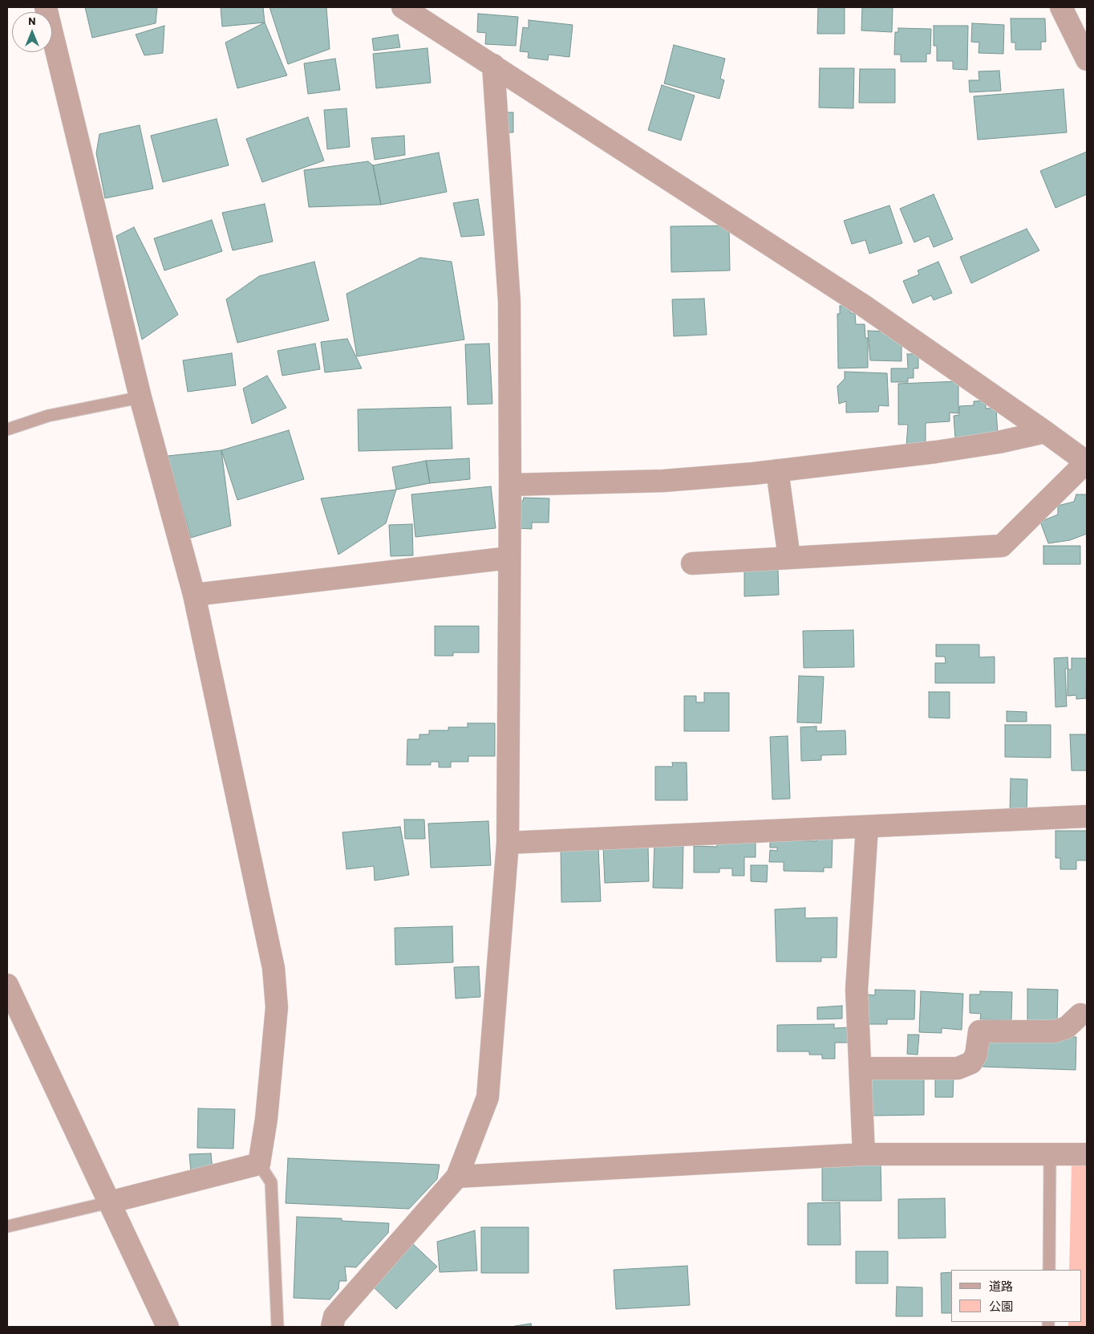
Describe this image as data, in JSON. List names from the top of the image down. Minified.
{"legend":["道路","公園"],"north":"top"}
